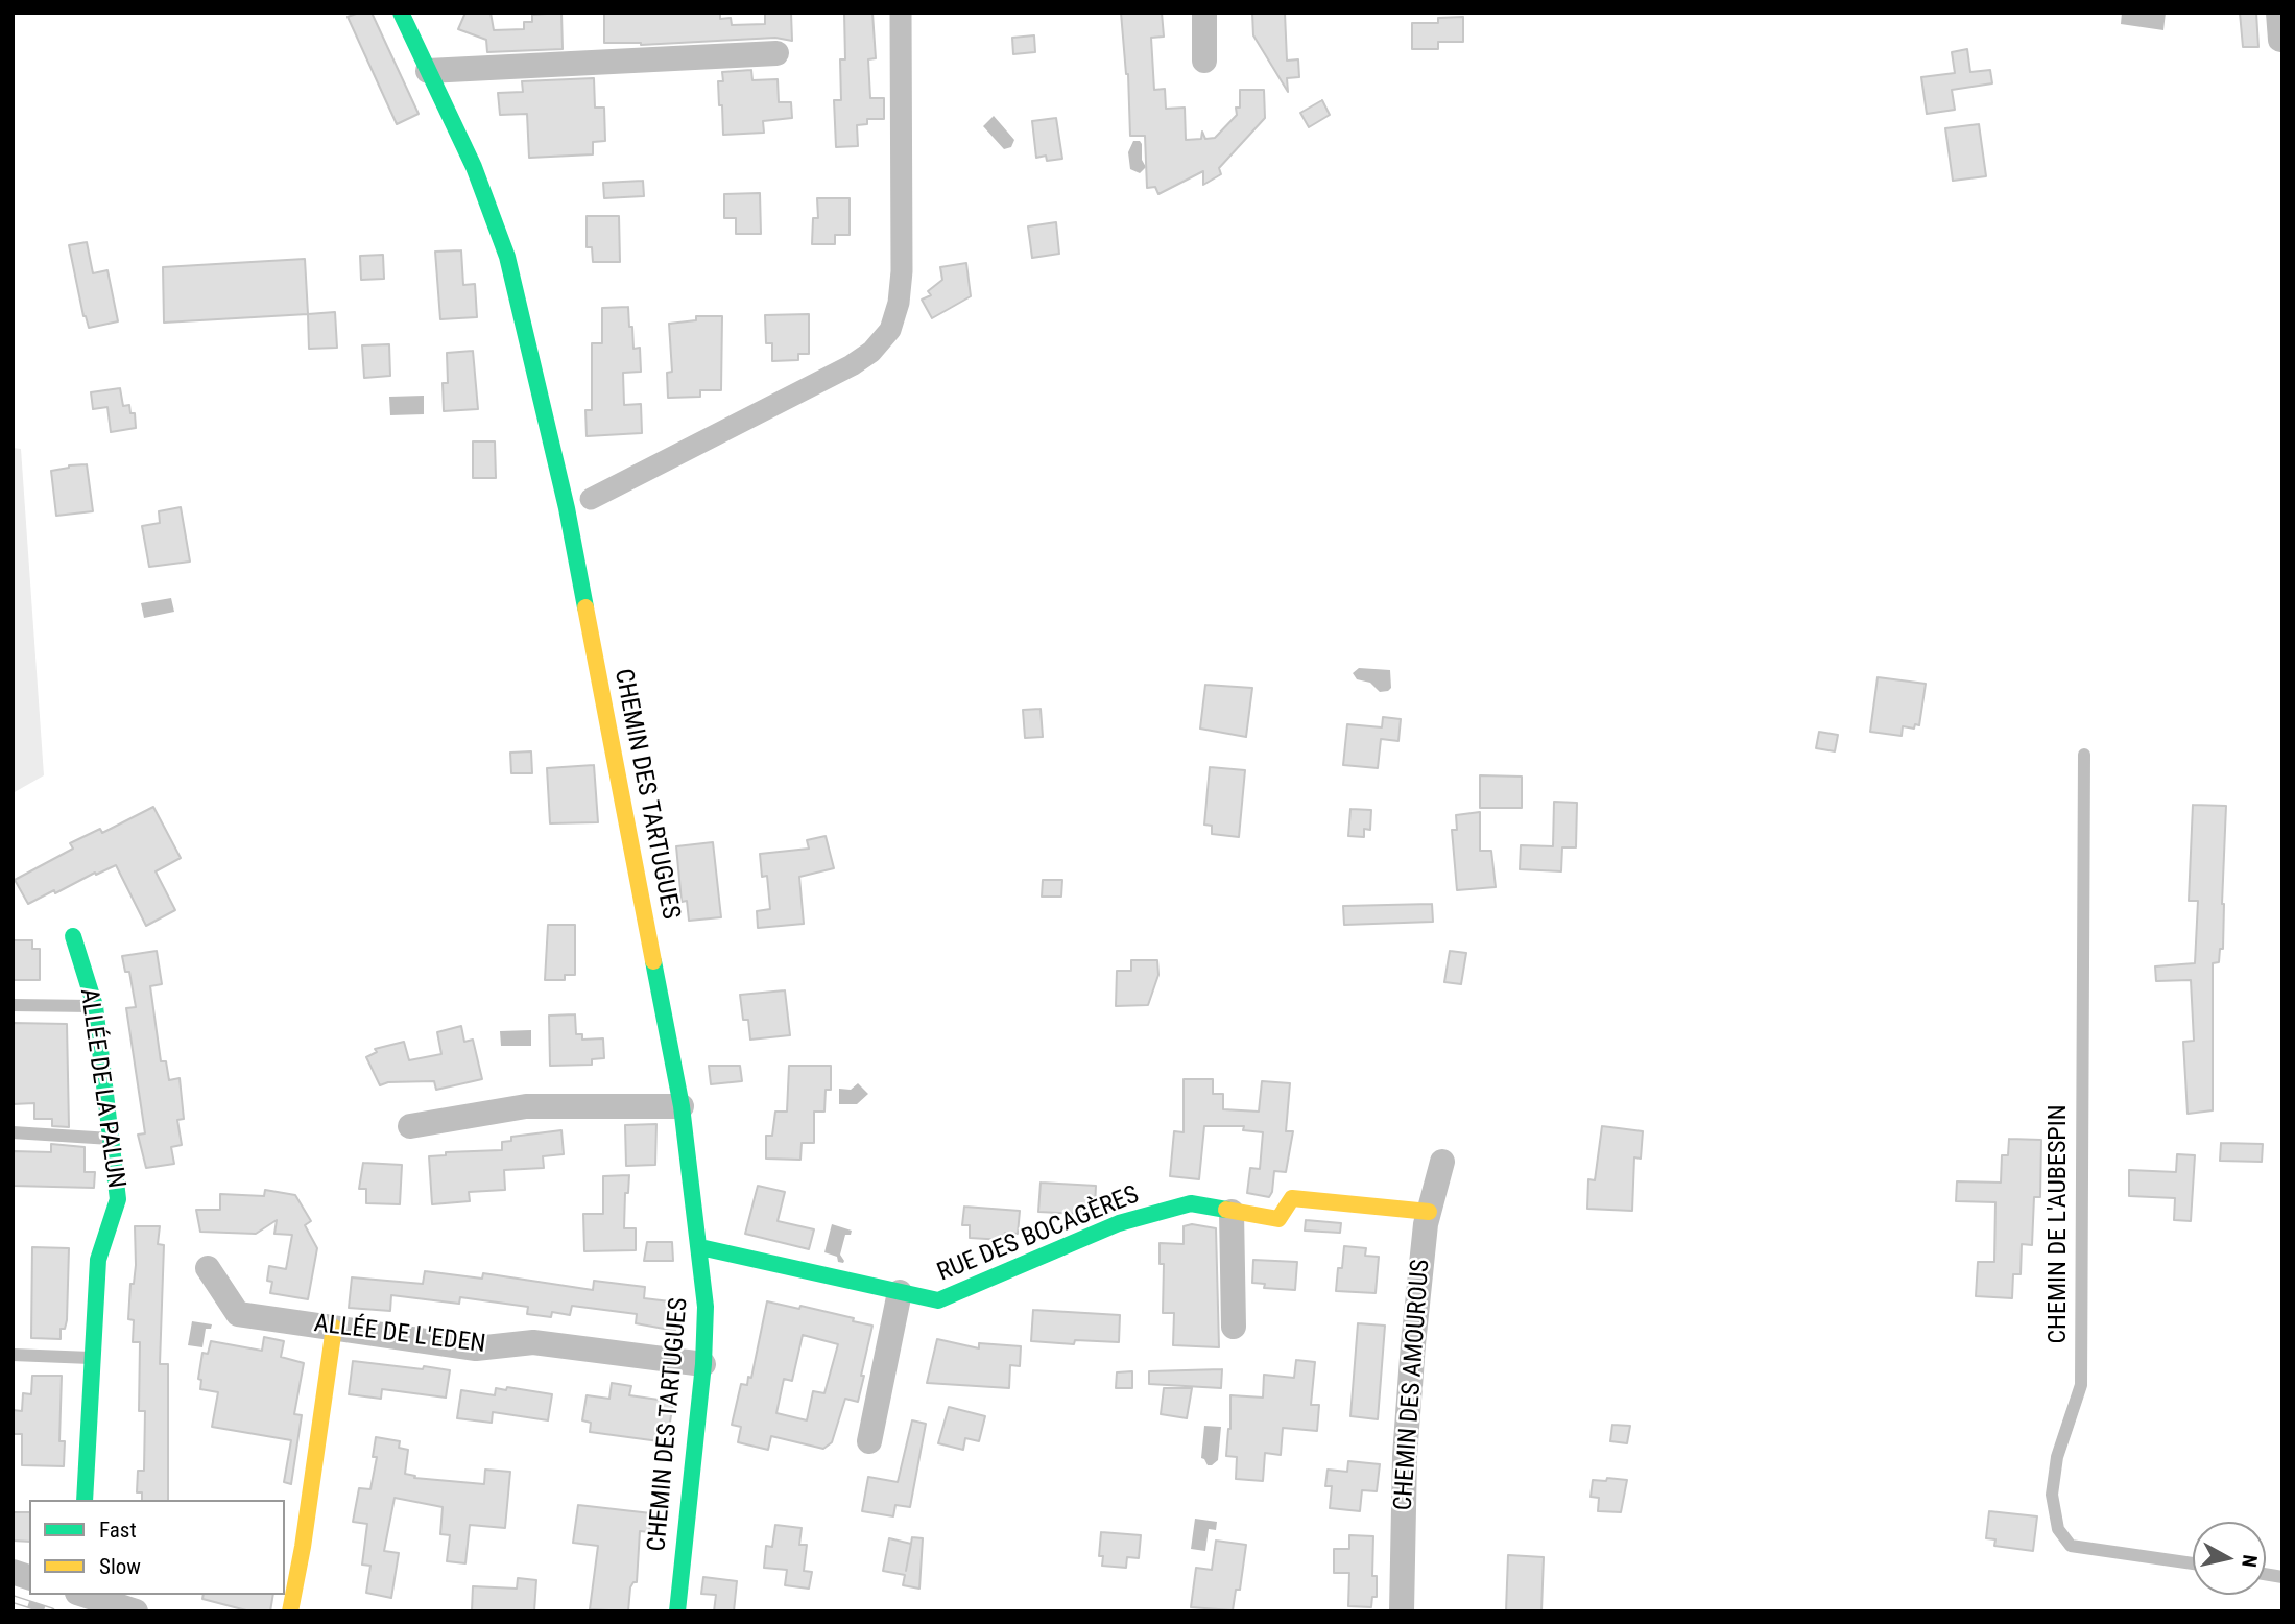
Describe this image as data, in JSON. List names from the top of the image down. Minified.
{"streets":{"street":["CHEMIN DES TARTUGUES","ALLÉE DE LA PALUN","RUE DES BOCAGÈRES","ALLÉE DE L'EDEN","CHEMIN DES AMOUROUS"],"lane":["CHEMIN DE L'AUBESPIN"]},"crossings":[["CHEMIN DES TARTUGUES","RUE DES BOCAGÈRES"],["CHEMIN DES TARTUGUES","ALLÉE DE L'EDEN"],["RUE DES BOCAGÈRES","CHEMIN DES AMOUROUS"]],"legend":["Fast","Slow"],"north":"right"}
